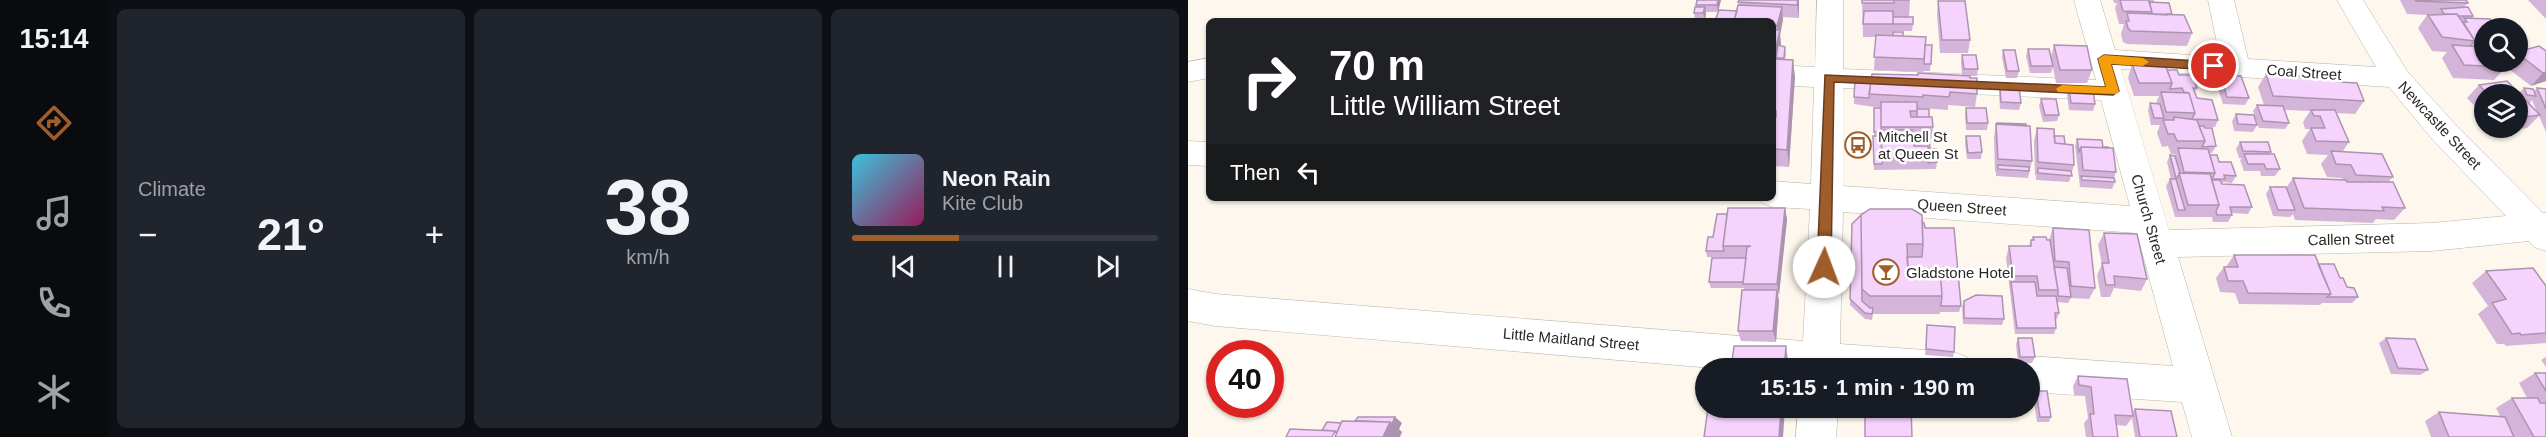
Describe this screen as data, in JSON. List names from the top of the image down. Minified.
{"streets":{"street":["Coal Street","Newcastle Street","Queen Street","Church Street","Callen Street","Little Maitland Street"]},"crossings":[["Coal Street","Newcastle Street"],["Coal Street","Church Street"],["Newcastle Street","Callen Street"],["Queen Street","Church Street"],["Queen Street","Callen Street"],["Church Street","Callen Street"]],"places":{"bus stop":["Mitchell St at Queen St"],"bar":["Gladstone Hotel"]},"page":{"tabs":"15:14","tile":["Climate",["38","km/h"]],"turn":["70 m","Little William Street"],"then":"Then","song":["Neon Rain","Kite Club"],"heat":["−","21°","+"],"limit":"40","trip":"15:15 · 1 min · 190 m"}}
